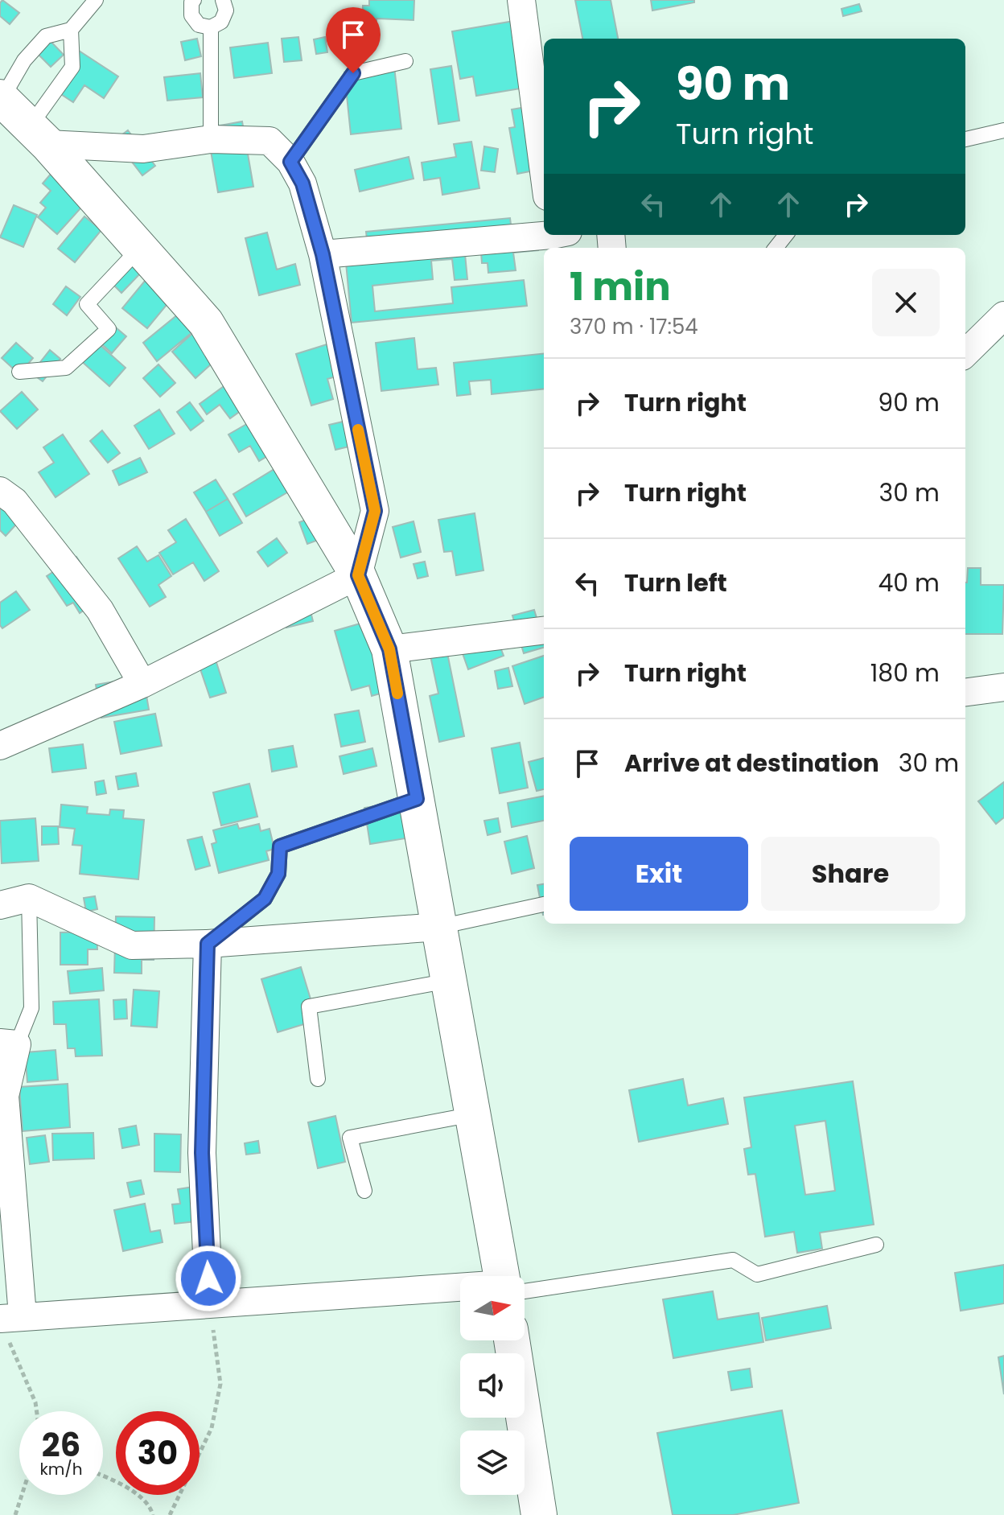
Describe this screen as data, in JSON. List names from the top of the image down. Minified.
{"north":"right","page":{"turn":["90 m","Turn right"],"heading":["1 min","370 m · 17:54"],"list":[{"name":"Turn right","value":"90 m"},{"name":"Turn right","value":"30 m"},{"name":"Turn left","value":"40 m"},{"name":"Turn right","value":"180 m"},{"name":"Arrive at destination","value":"30 m"}],"buttons":["Exit","Share"],"speed":"26 km/h","limit":"30"}}
